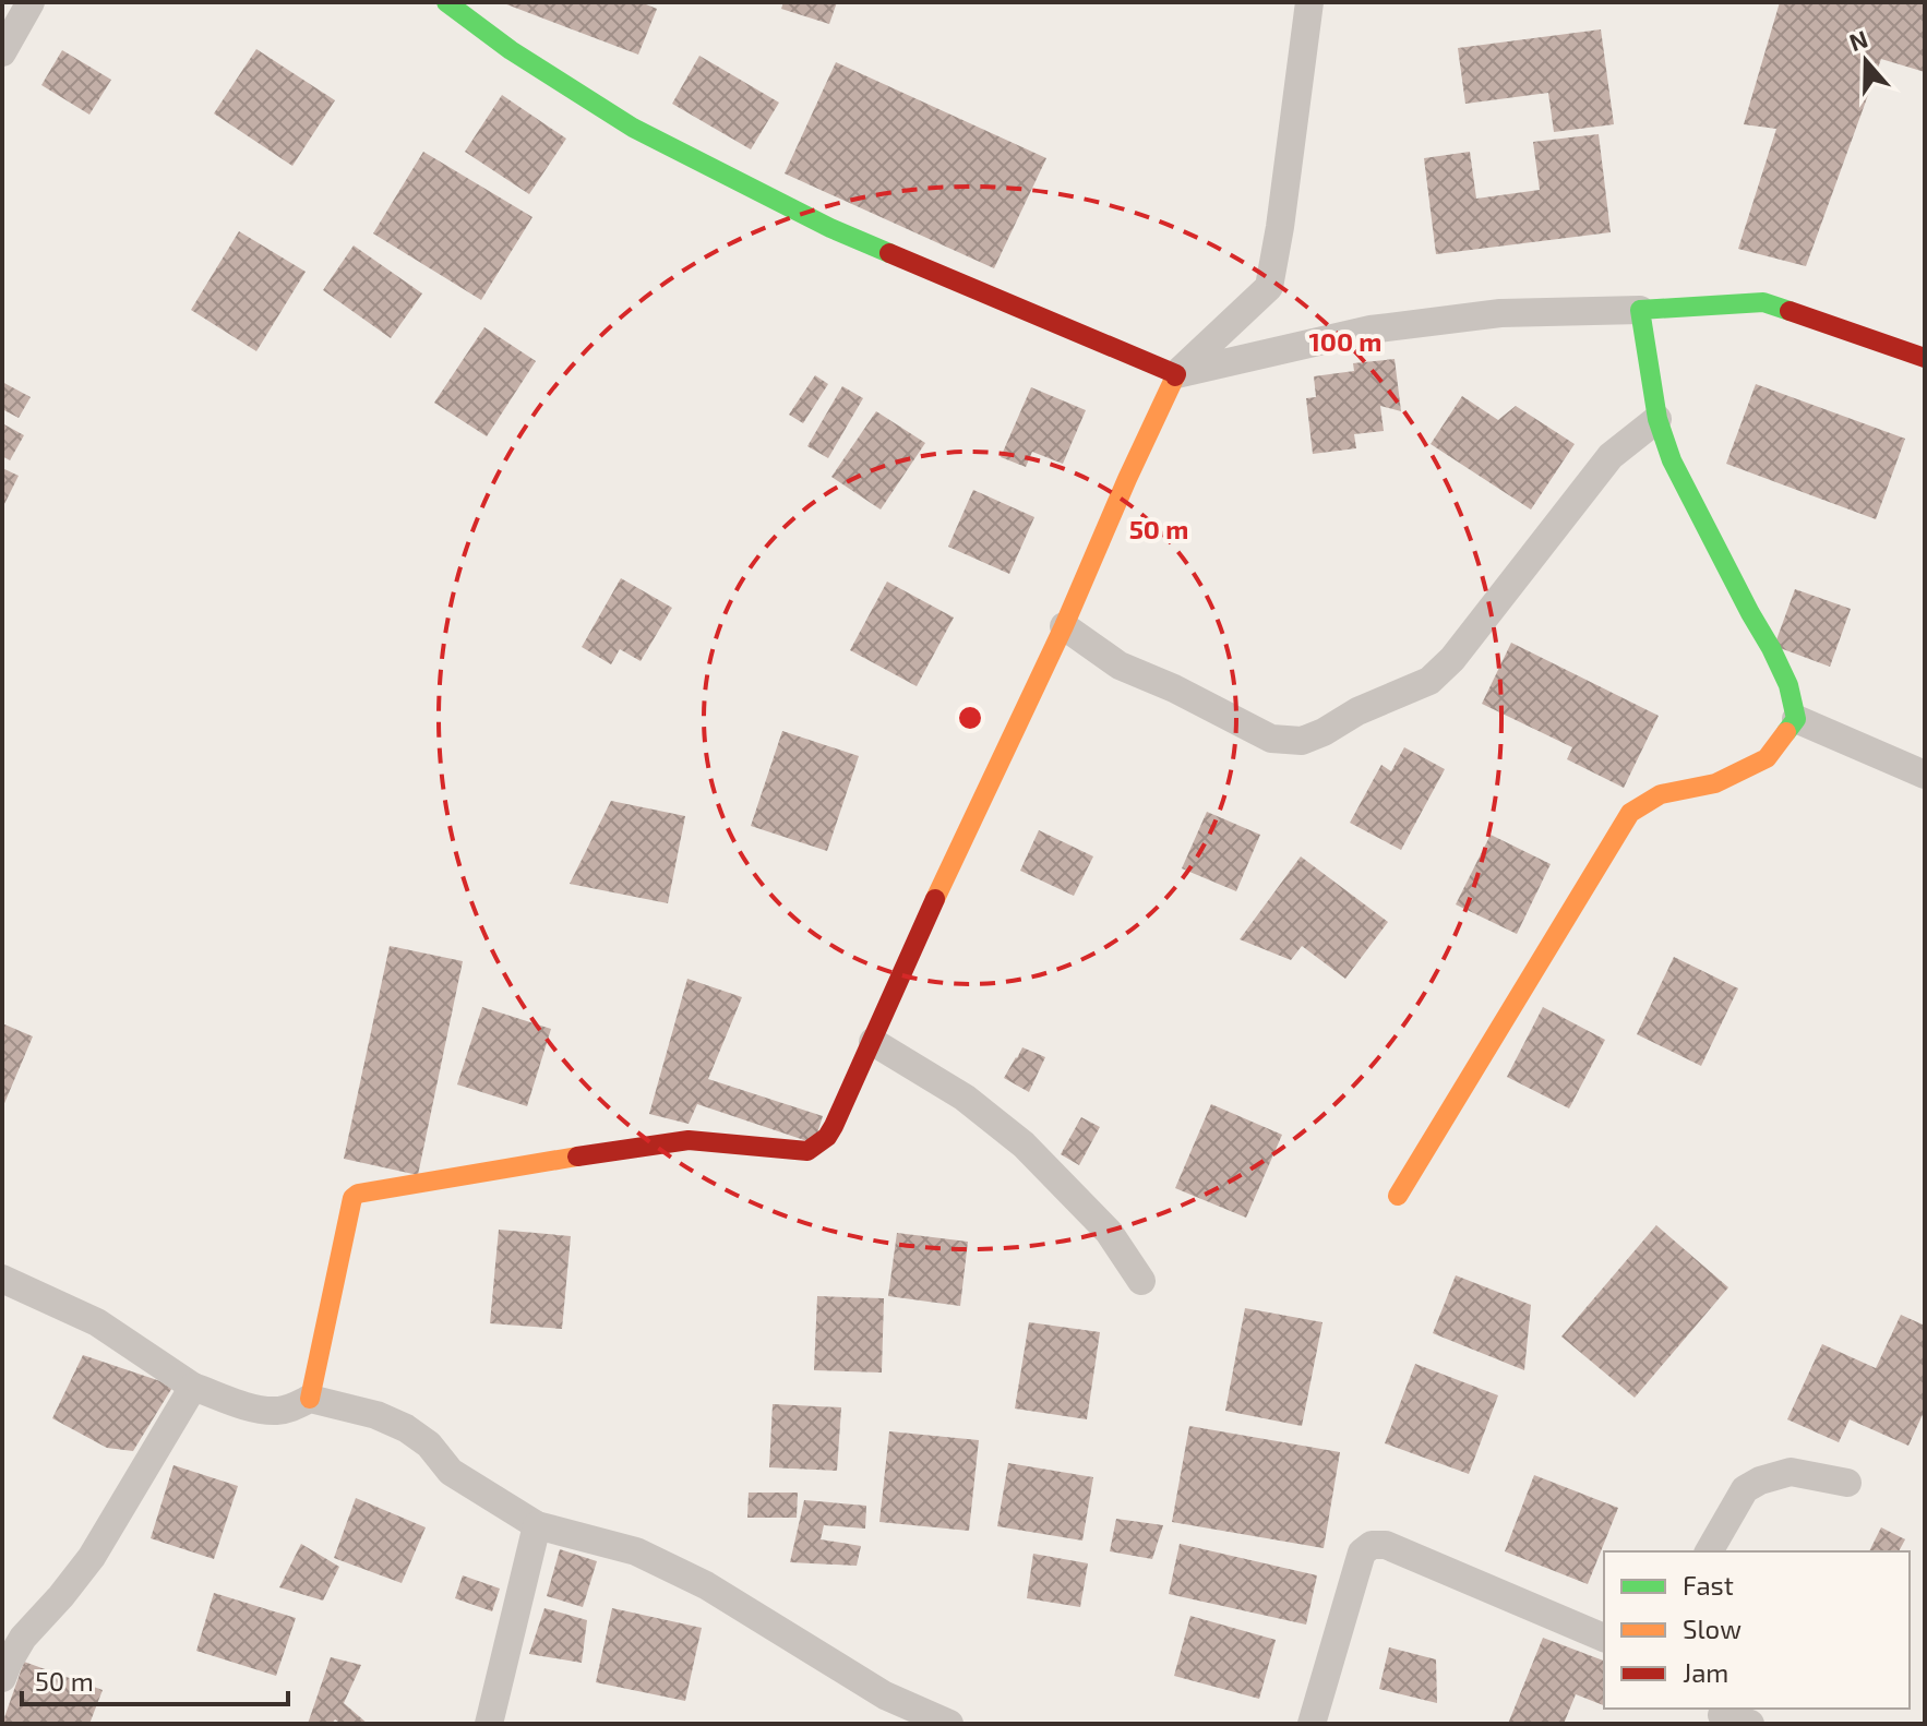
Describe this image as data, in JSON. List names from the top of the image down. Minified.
{"legend":["Fast","Slow","Jam"],"scale_bar":"50 m","north":"top","rings":["100 m","50 m"]}
